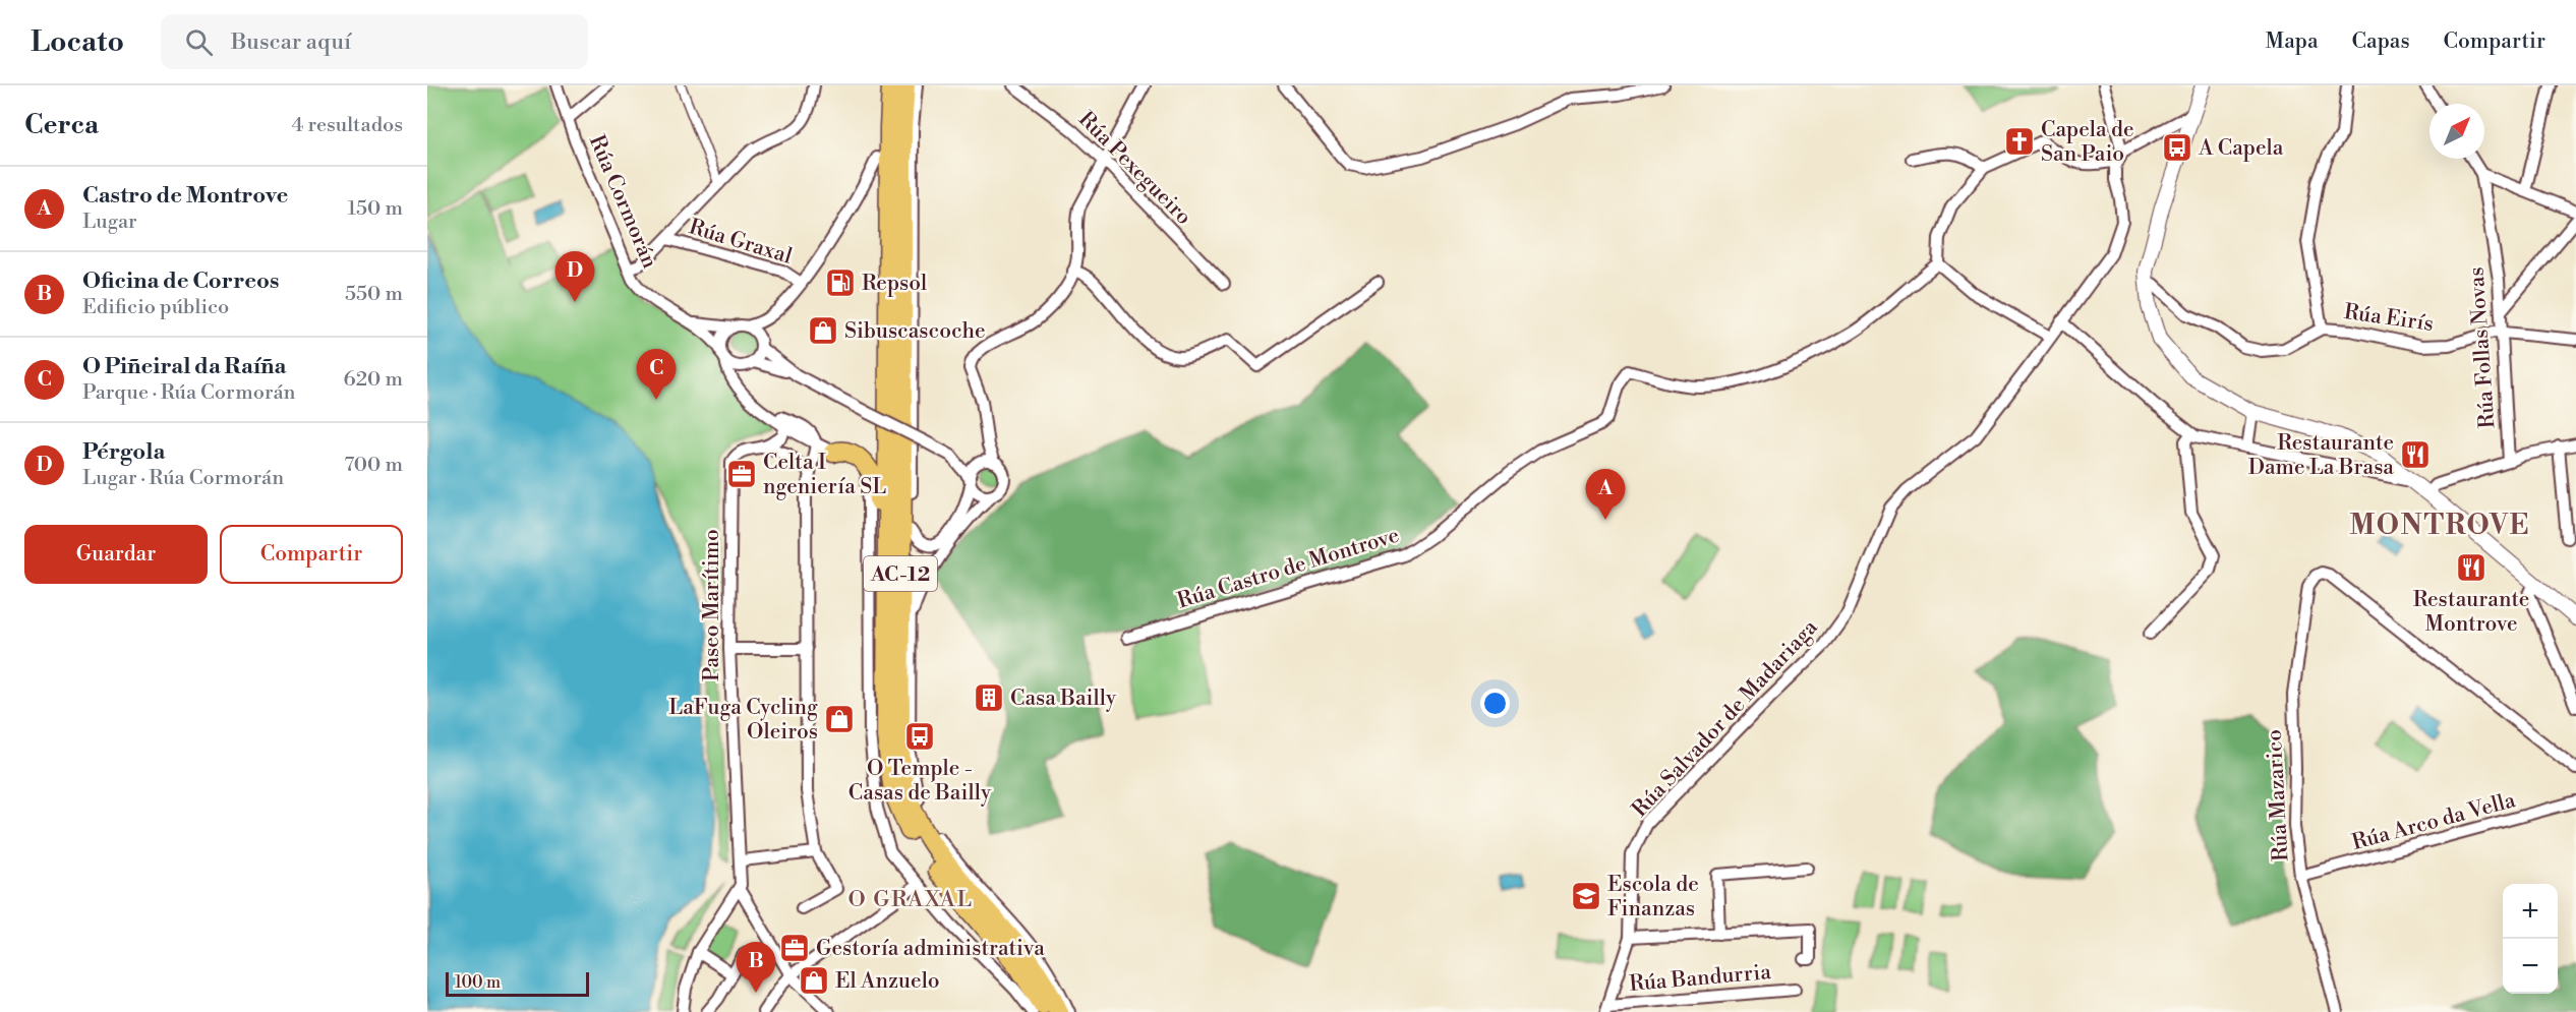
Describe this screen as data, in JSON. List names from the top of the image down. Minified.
{"streets":{"highway":["AC-12"],"street":["Rúa Pexegueiro","Rúa Cormorán","Rúa Graxal","Rúa Eirís","Rúa Follas Novas","Rúa Castro de Montrove","Paseo Marítimo","Rúa Salvador de Madariaga","Rúa Mazarico","Rúa Arco da Vella","Rúa Bandurria"]},"crossings":[["Rúa Cormorán","Rúa Graxal"],["Rúa Eirís","Rúa Follas Novas"],["Rúa Salvador de Madariaga","Rúa Bandurria"],["Rúa Mazarico","Rúa Arco da Vella"]],"districts":["MONTROVE","O GRAXAL"],"places":{"church":["Capela de San Paio"],"bus stop":["A Capela","O Temple - Casas de Bailly"],"fuel station":["Repsol"],"shop":["Sibuscascoche","LaFuga Cycling Oleiros","El Anzuelo"],"restaurant":["Restaurante Dame La Brasa","Restaurante Montrove"],"office":["Celta I ngeniería SL","Gestoría administrativa"],"building":["Casa Bailly"],"school or university":["Escola de Finanzas"]},"scale_bar":"100 m","north":"top right","page":{"header":"Locato","search":"Buscar aquí","nav":["Mapa","Capas","Compartir"],"heading":["Cerca","4 resultados"],"list":[{"mark":"A","name":"Castro de Montrove","note":"Lugar","value":"150 m"},{"mark":"B","name":"Oficina de Correos","note":"Edificio público","value":"550 m"},{"mark":"C","name":"O Piñeiral da Raíña","note":"Parque · Rúa Cormorán","value":"620 m"},{"mark":"D","name":"Pérgola","note":"Lugar · Rúa Cormorán","value":"700 m"}],"pins":["D","C","A","B"],"buttons":["Guardar","Compartir"],"map_buttons":["+","−"],"scale":"100 m"}}
